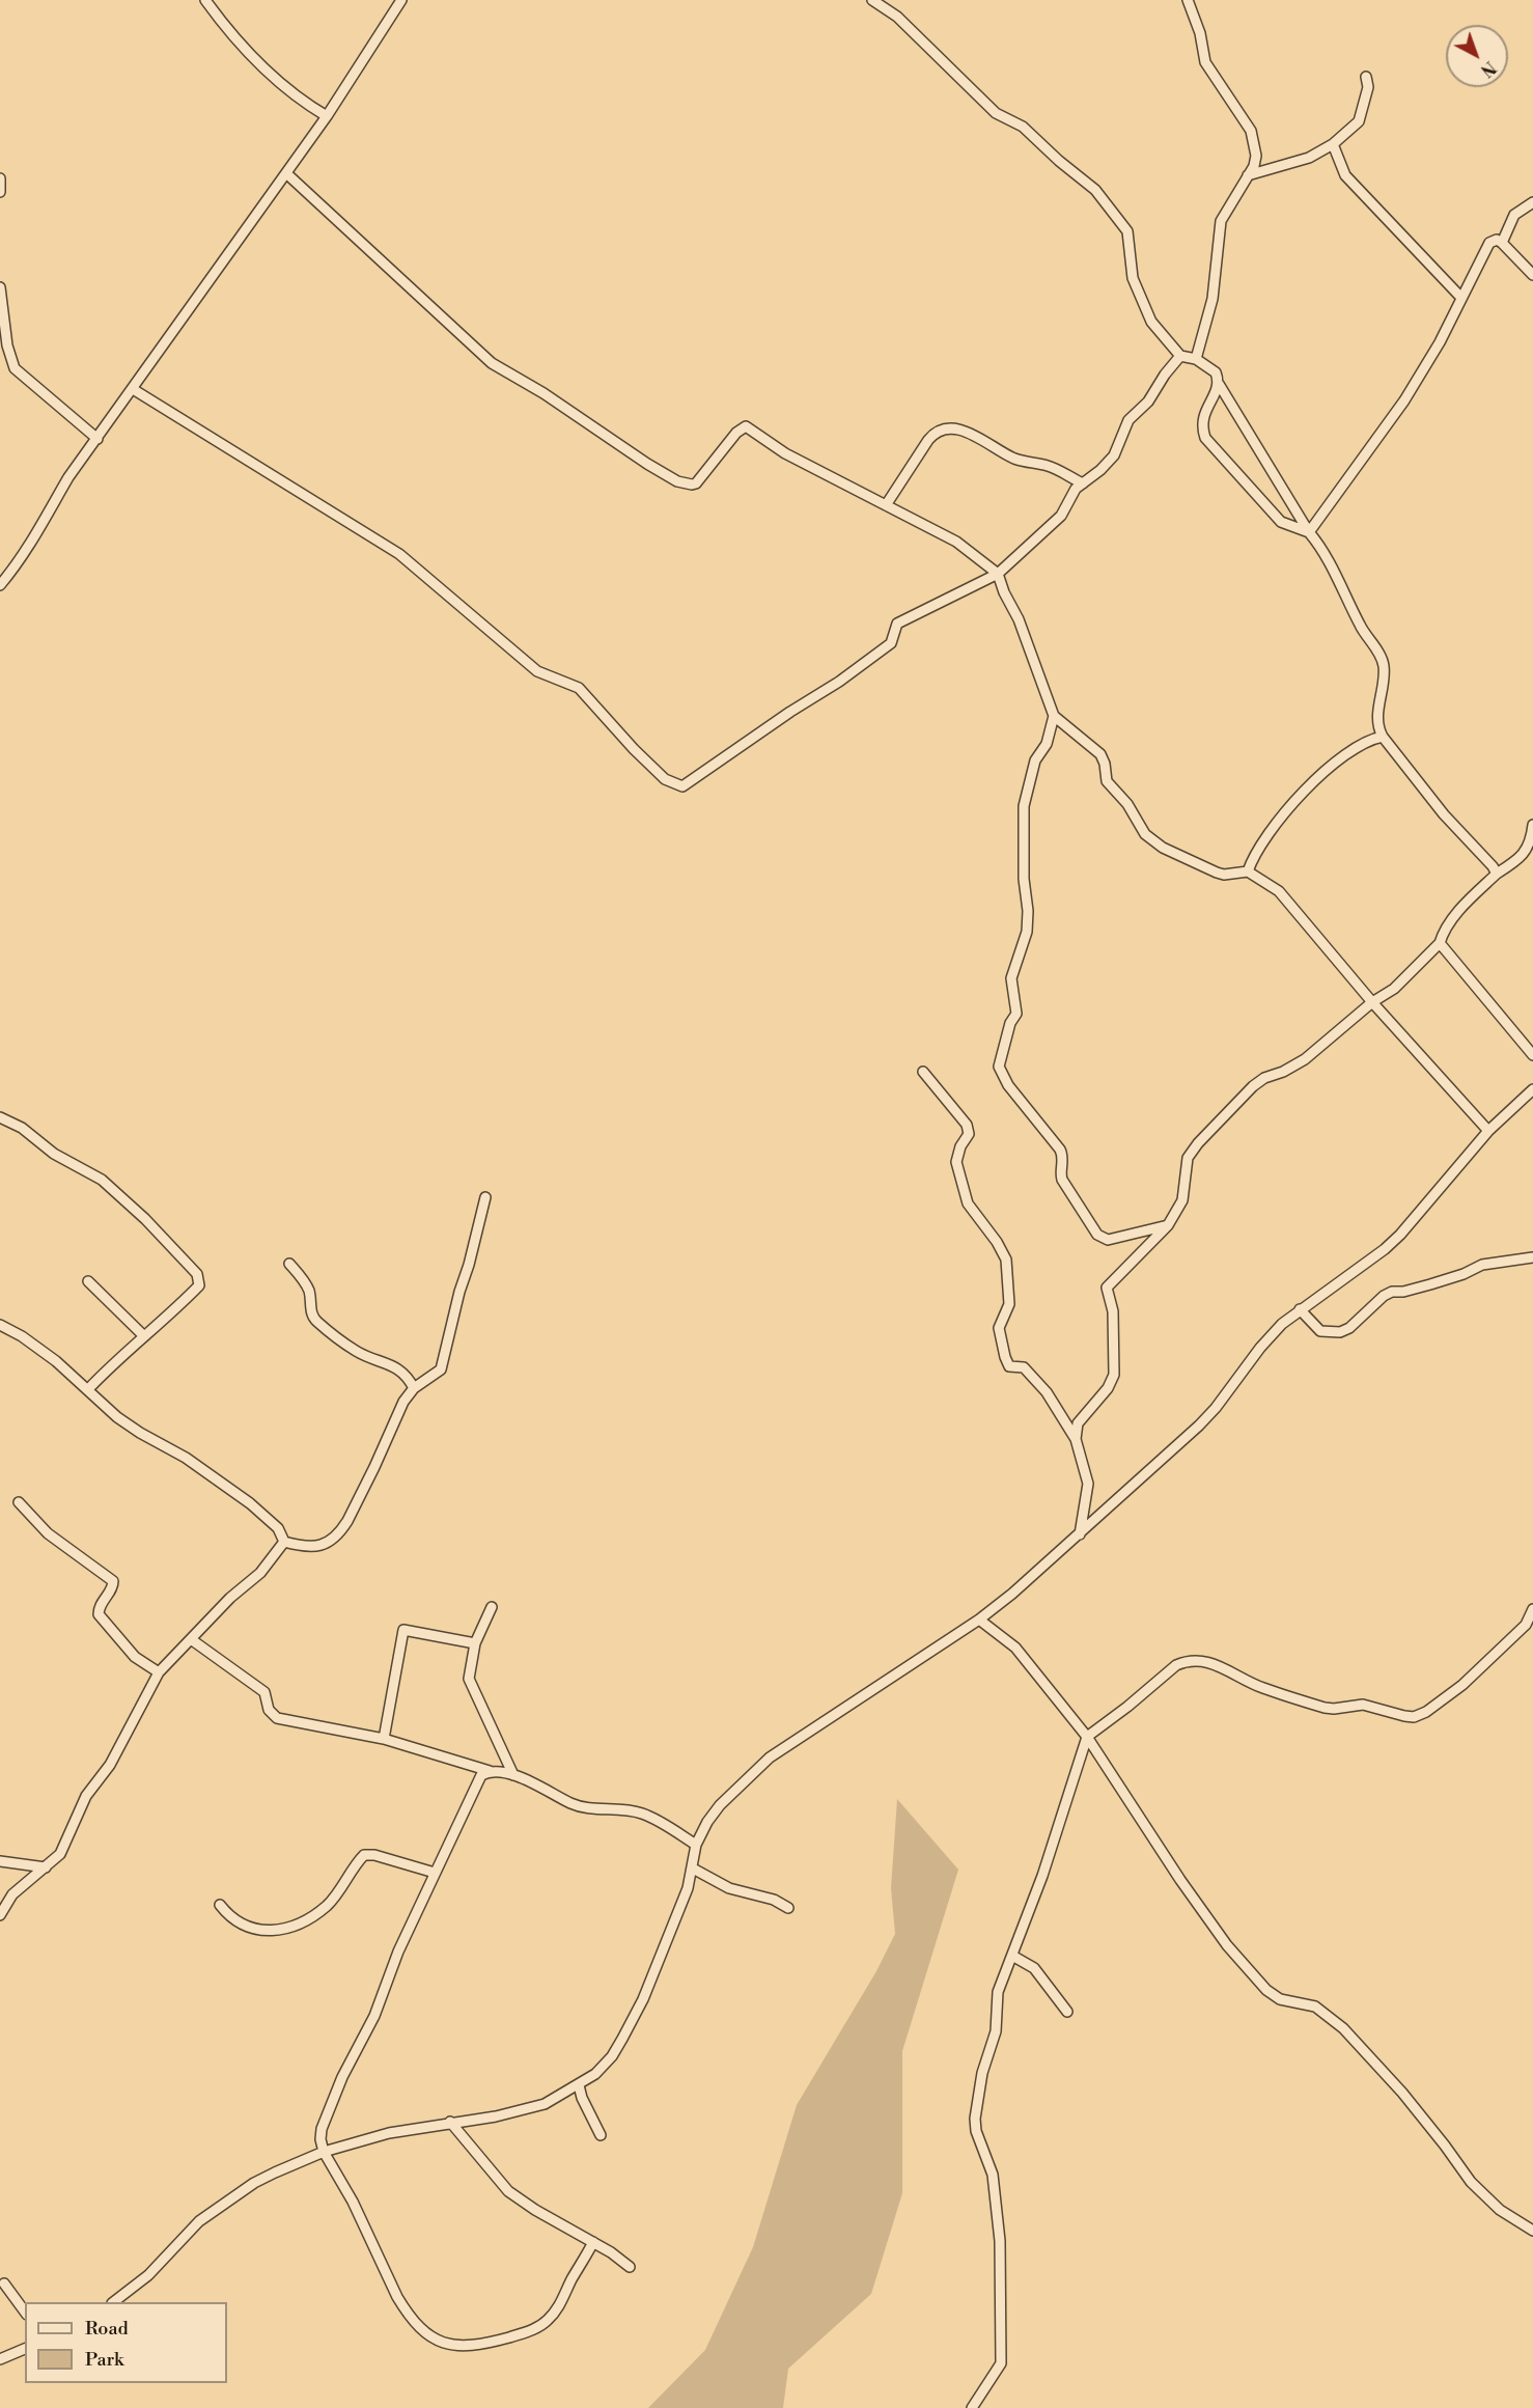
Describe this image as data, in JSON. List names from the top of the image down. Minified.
{"legend":["Road","Park"],"north":"bottom right"}
